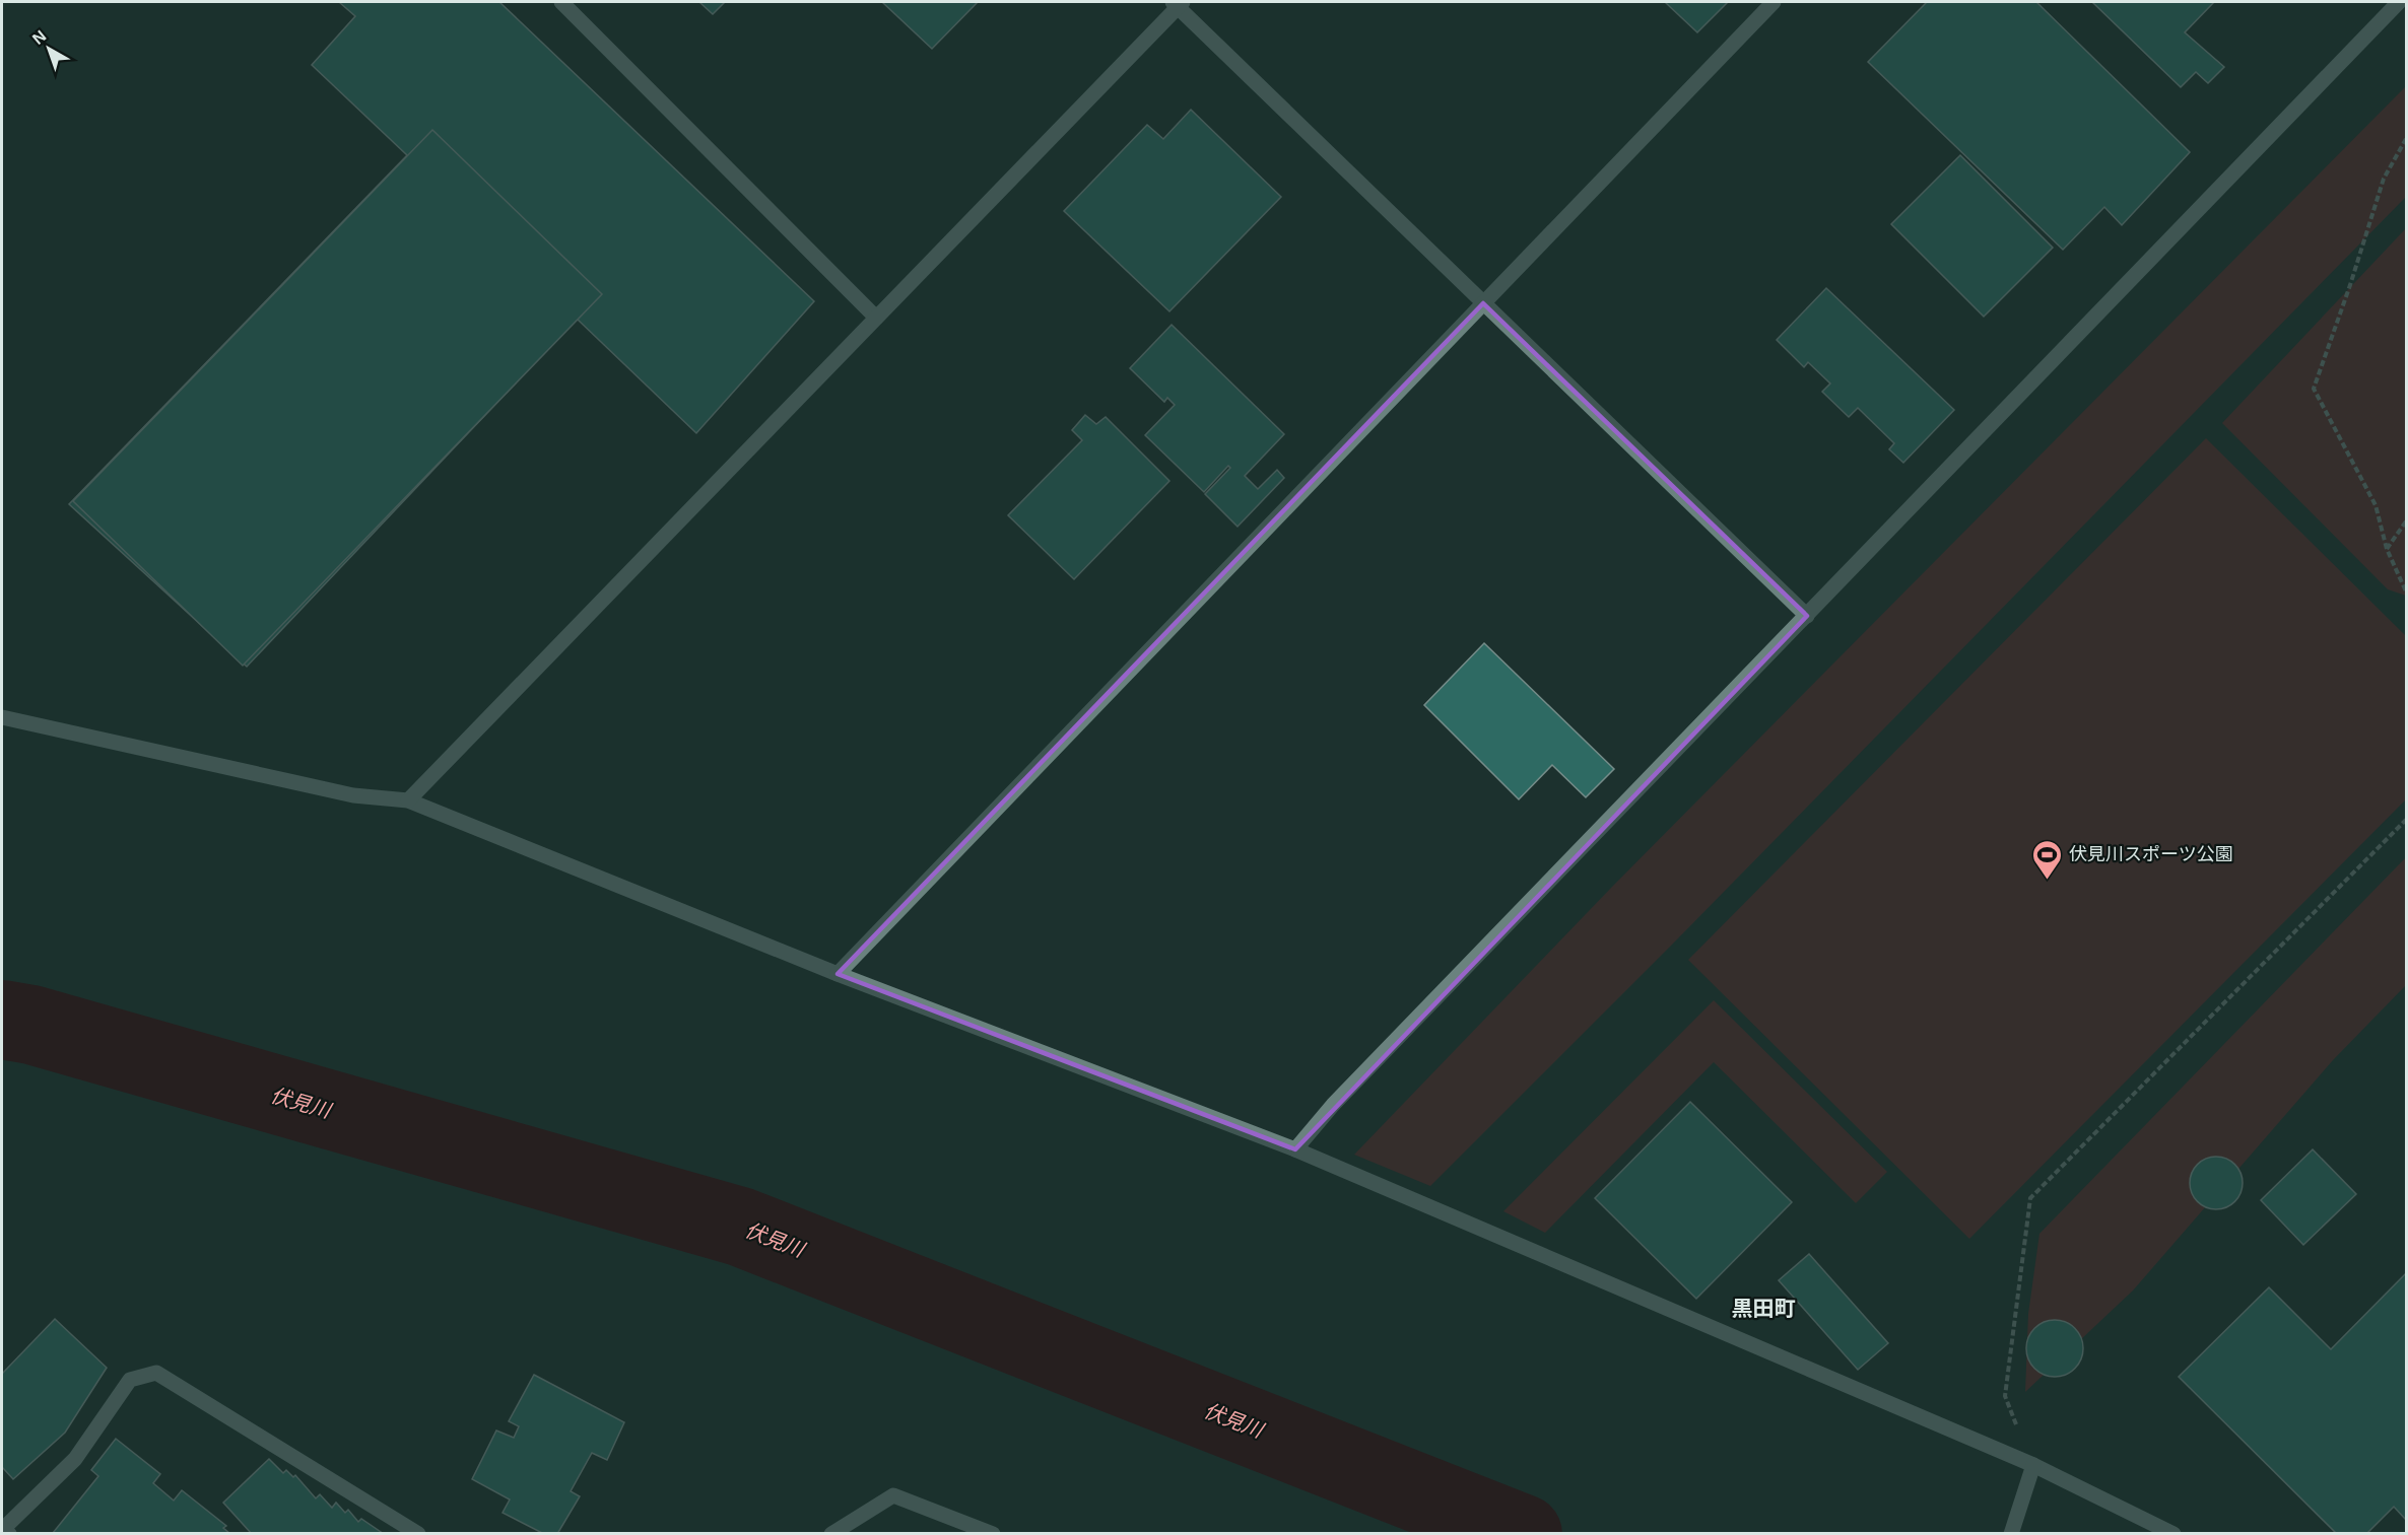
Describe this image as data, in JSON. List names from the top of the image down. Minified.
{"districts":["黒田町"],"water":["伏見川"],"places":{"sports":["伏見川スポーツ公園"]},"north":"top left"}
